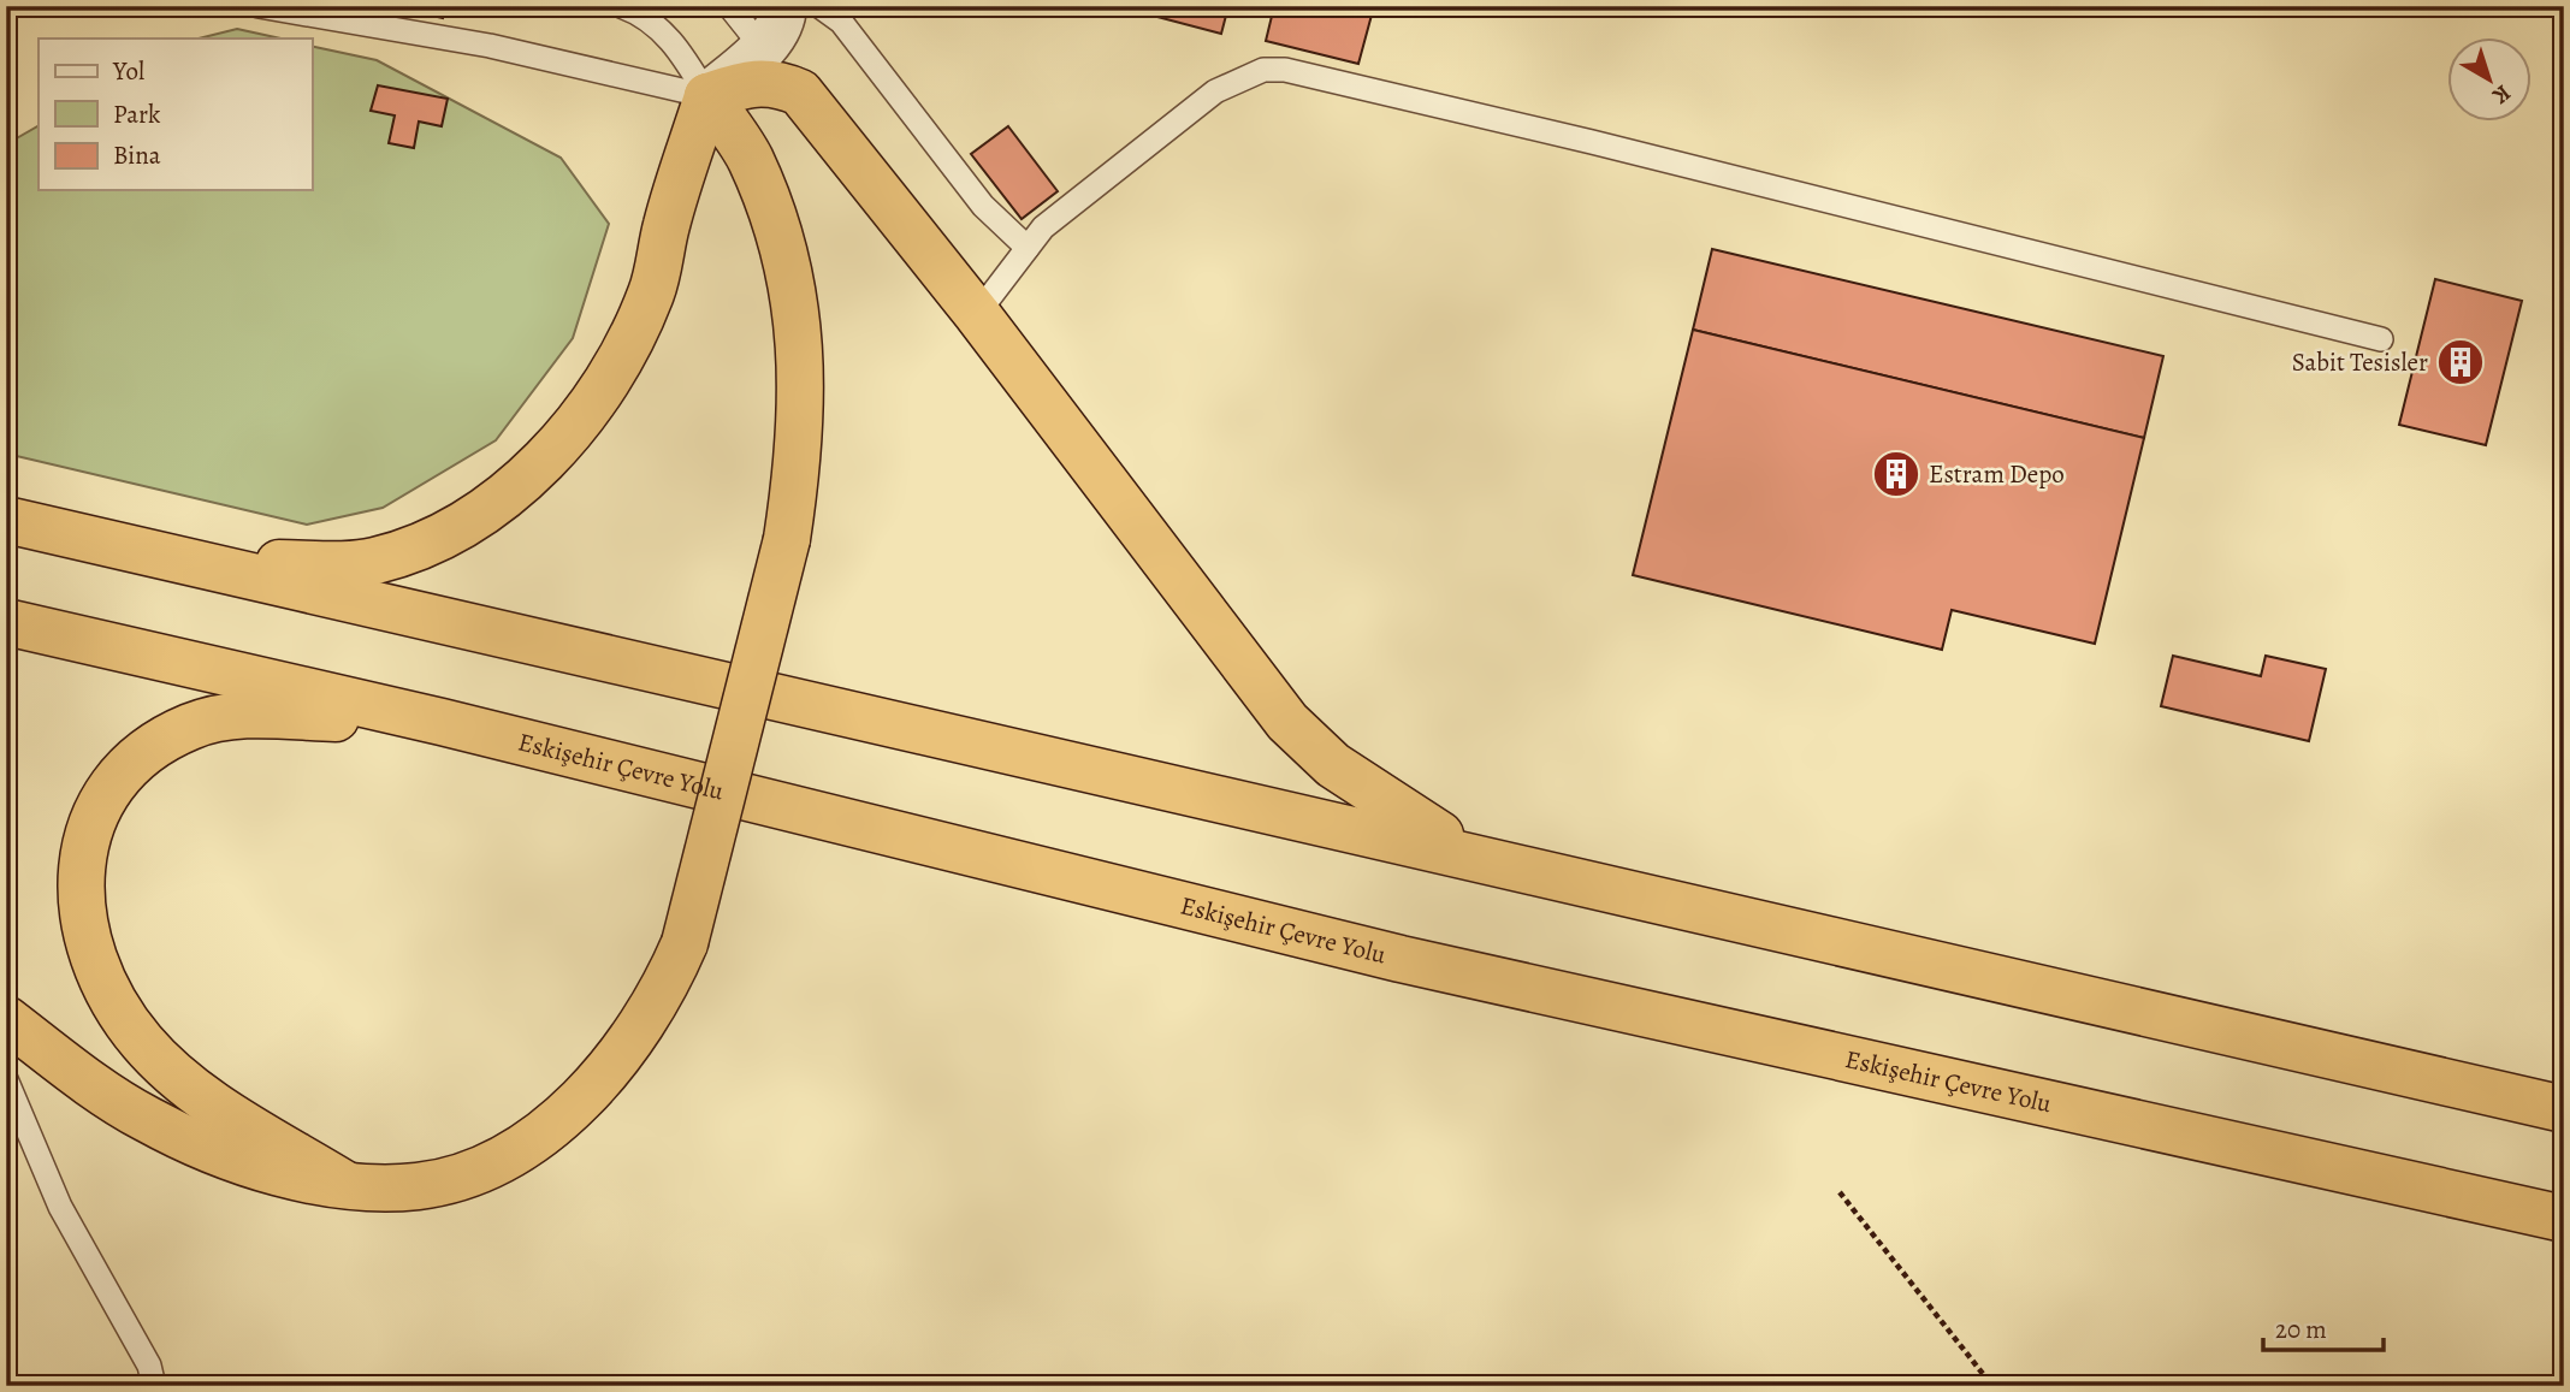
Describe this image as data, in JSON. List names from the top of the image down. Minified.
{"streets":{"highway":["Eskişehir Çevre Yolu"]},"places":{"building":["Sabit Tesisler","Estram Depo"]},"legend":["Yol","Park","Bina"],"scale_bar":"20 m","north":"bottom right"}
